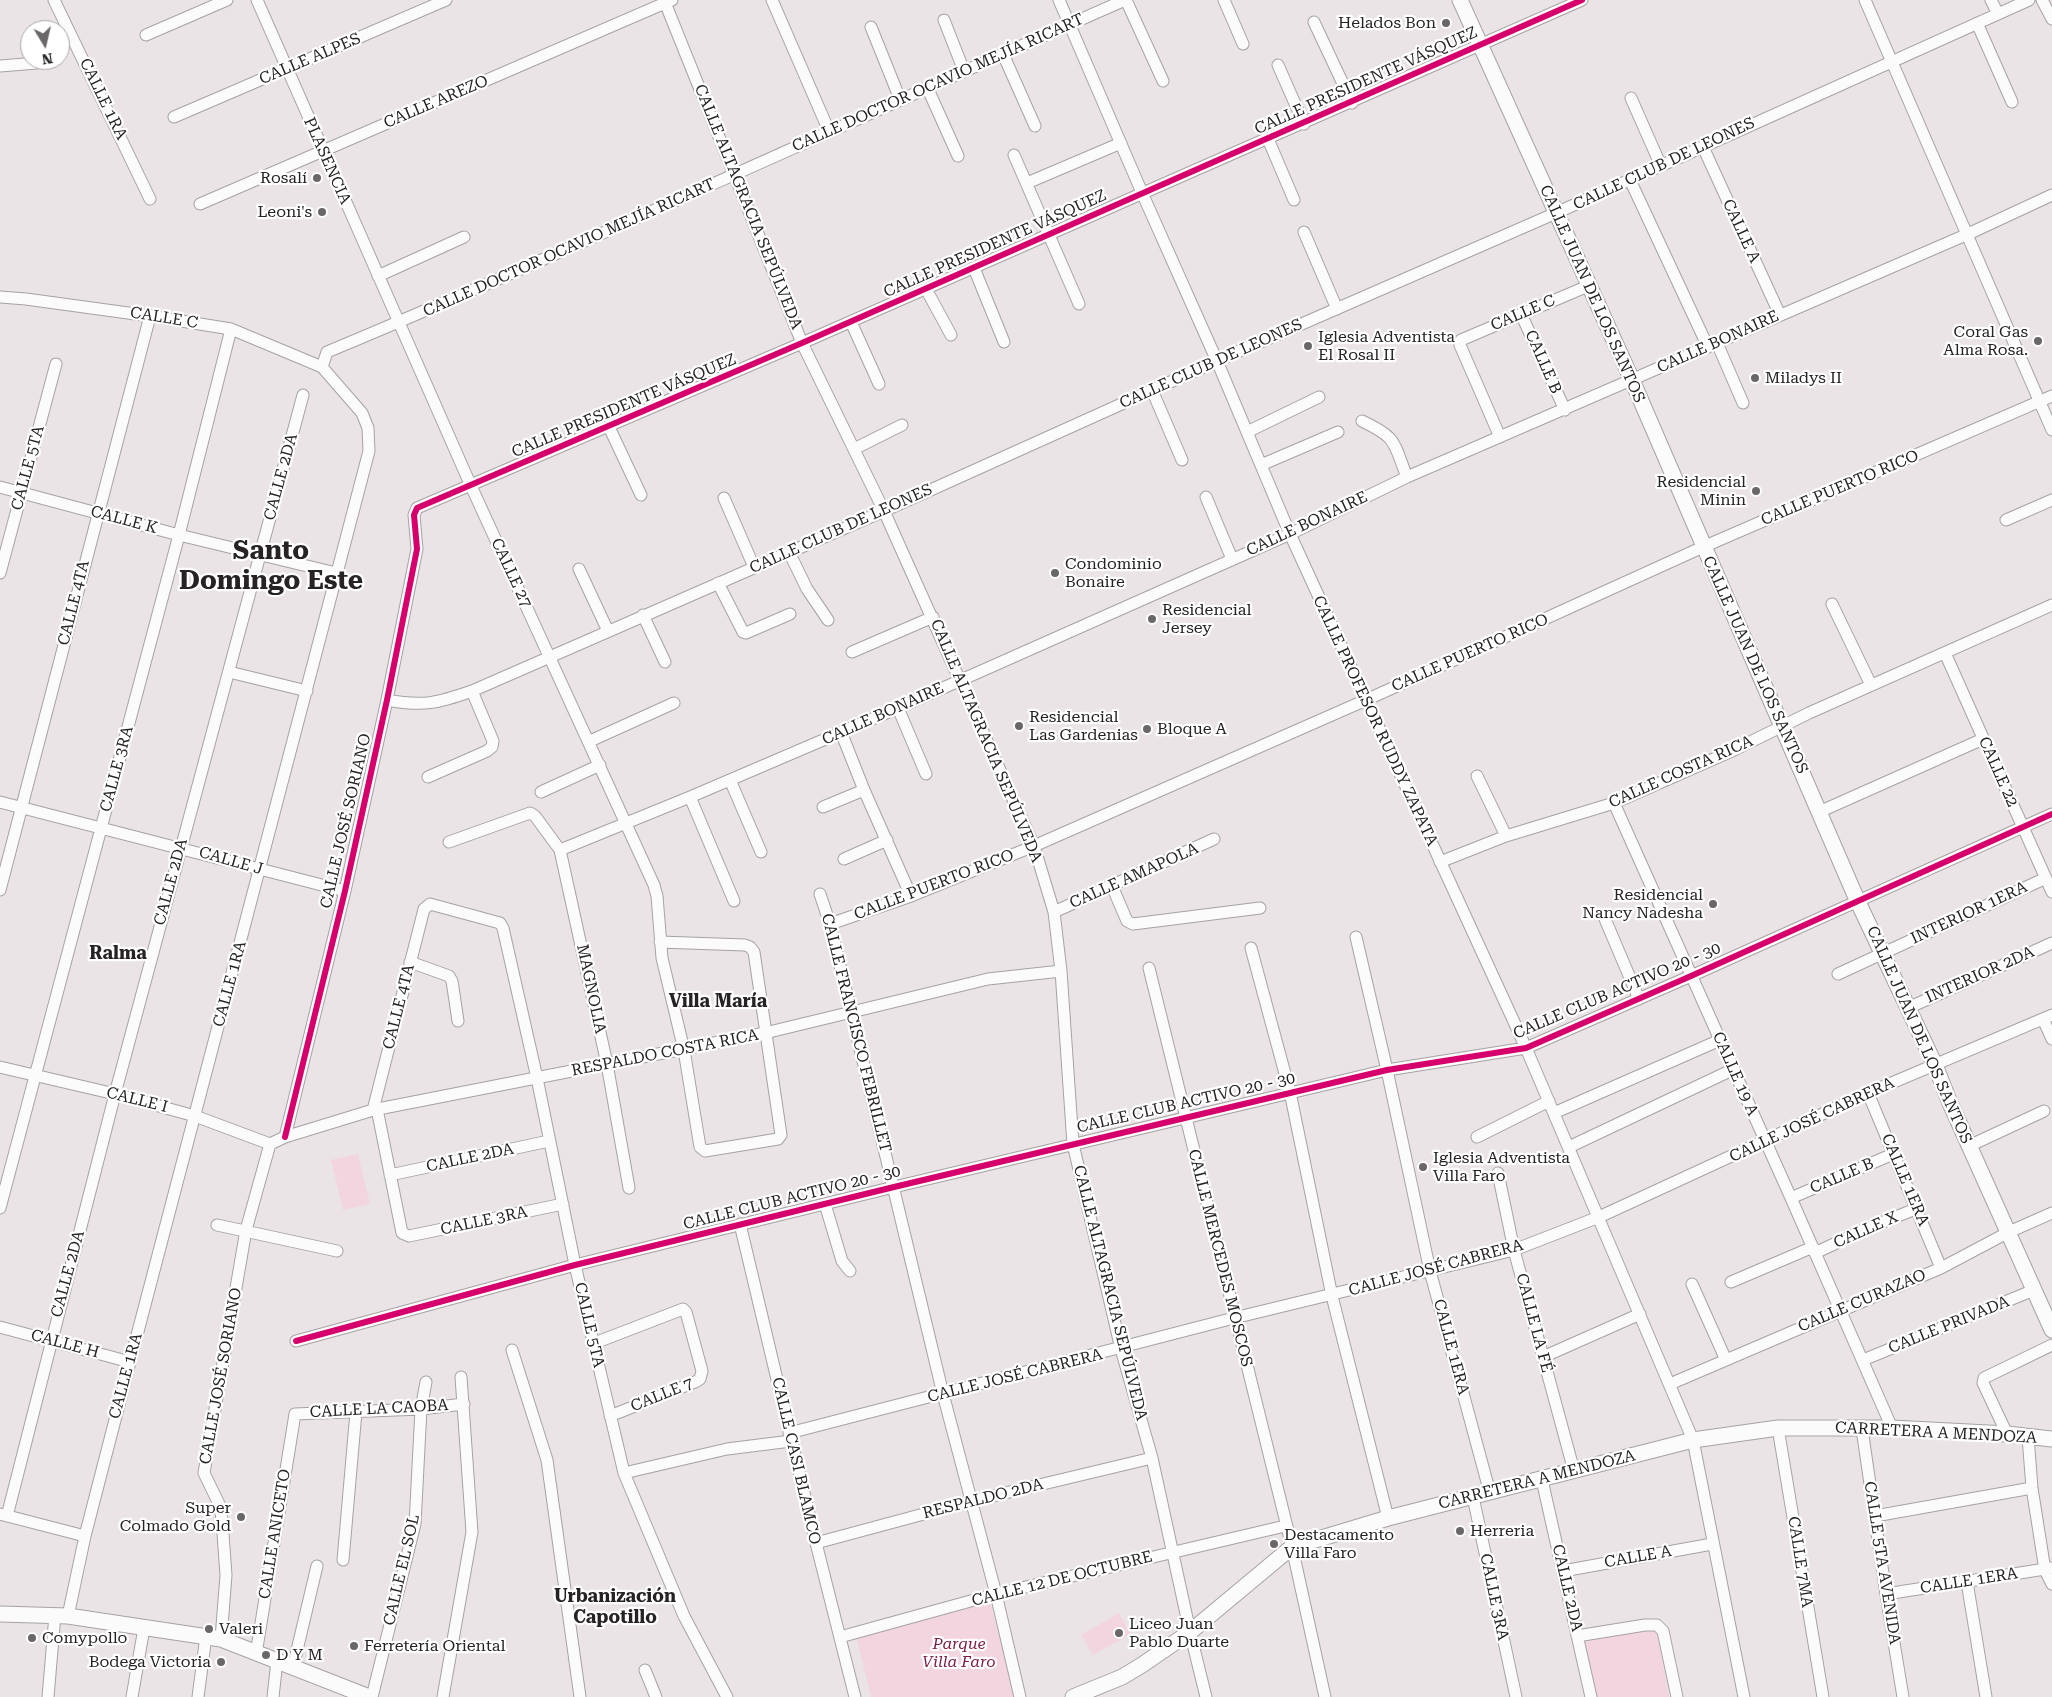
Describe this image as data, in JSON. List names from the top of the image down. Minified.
{"streets":{"street":["CALLE ALPES","CALLE PRESIDENTE VÁSQUEZ","CALLE DOCTOR OCAVIO MEJÍA RICART","CALLE 1RA","CALLE AREZO","PLASENCIA","CALLE CLUB DE LEONES","CALLE ALTAGRACIA SEPÚLVEDA","CALLE A","CALLE JUAN DE LOS SANTOS","CALLE C","CALLE BONAIRE","CALLE B","CALLE 5TA","CALLE 2DA","CALLE PUERTO RICO","CALLE K","CALLE 27","CALLE 4TA","CALLE PROFESOR RUDDY ZAPATA","CALLE 3RA","CALLE COSTA RICA","CALLE 22","CALLE JOSÉ SORIANO","CALLE J","CALLE AMAPOLA","INTERIOR 1ERA","INTERIOR 2DA","MAGNOLIA","CALLE CLUB ACTIVO 20 - 30","CALLE FRANCISCO FEBRILLET","RESPALDO COSTA RICA","CALLE 19 A","CALLE I","CALLE JOSÉ CABRERA","CALLE 1ERA","CALLE X","CALLE MERCEDES MOSCOS","CALLE CURAZAO","CALLE LA FÉ","CALLE PRIVADA","CALLE H","CALLE 7","CALLE LA CAOBA","CARRETERA A MENDOZA","CALLE CASI BLAMCO","RESPALDO 2DA","CALLE ANICETO","CALLE 7MA","CALLE 5TA AVENIDA","CALLE EL SOL","CALLE 12 DE OCTUBRE"]},"crossings":[["CALLE ALPES","PLASENCIA"],["CALLE PRESIDENTE VÁSQUEZ","CALLE ALTAGRACIA SEPÚLVEDA"],["CALLE PRESIDENTE VÁSQUEZ","CALLE JUAN DE LOS SANTOS"],["CALLE PRESIDENTE VÁSQUEZ","CALLE 27"],["CALLE PRESIDENTE VÁSQUEZ","CALLE PROFESOR RUDDY ZAPATA"],["CALLE PRESIDENTE VÁSQUEZ","CALLE JOSÉ SORIANO"],["CALLE DOCTOR OCAVIO MEJÍA RICART","CALLE 1RA"],["CALLE DOCTOR OCAVIO MEJÍA RICART","PLASENCIA"],["CALLE DOCTOR OCAVIO MEJÍA RICART","CALLE ALTAGRACIA SEPÚLVEDA"],["CALLE DOCTOR OCAVIO MEJÍA RICART","CALLE C"],["CALLE DOCTOR OCAVIO MEJÍA RICART","CALLE 27"],["CALLE DOCTOR OCAVIO MEJÍA RICART","CALLE PROFESOR RUDDY ZAPATA"],["CALLE 1RA","CALLE C"],["CALLE 1RA","CALLE K"],["CALLE 1RA","CALLE J"],["CALLE 1RA","CALLE I"],["CALLE 1RA","CALLE H"],["CALLE AREZO","PLASENCIA"],["CALLE AREZO","CALLE ALTAGRACIA SEPÚLVEDA"],["PLASENCIA","CALLE 27"],["CALLE CLUB DE LEONES","CALLE ALTAGRACIA SEPÚLVEDA"],["CALLE CLUB DE LEONES","CALLE A"],["CALLE CLUB DE LEONES","CALLE JUAN DE LOS SANTOS"],["CALLE CLUB DE LEONES","CALLE 27"],["CALLE CLUB DE LEONES","CALLE PROFESOR RUDDY ZAPATA"],["CALLE CLUB DE LEONES","CALLE JOSÉ SORIANO"],["CALLE ALTAGRACIA SEPÚLVEDA","CALLE BONAIRE"],["CALLE ALTAGRACIA SEPÚLVEDA","CALLE PUERTO RICO"],["CALLE ALTAGRACIA SEPÚLVEDA","CALLE AMAPOLA"],["CALLE ALTAGRACIA SEPÚLVEDA","CALLE CLUB ACTIVO 20 - 30"],["CALLE ALTAGRACIA SEPÚLVEDA","RESPALDO COSTA RICA"],["CALLE ALTAGRACIA SEPÚLVEDA","CALLE JOSÉ CABRERA"],["CALLE ALTAGRACIA SEPÚLVEDA","CARRETERA A MENDOZA"],["CALLE ALTAGRACIA SEPÚLVEDA","RESPALDO 2DA"],["CALLE ALTAGRACIA SEPÚLVEDA","CALLE 12 DE OCTUBRE"],["CALLE A","CALLE BONAIRE"],["CALLE A","CALLE 2DA"],["CALLE JUAN DE LOS SANTOS","CALLE C"],["CALLE JUAN DE LOS SANTOS","CALLE BONAIRE"],["CALLE JUAN DE LOS SANTOS","CALLE PUERTO RICO"],["CALLE JUAN DE LOS SANTOS","CALLE COSTA RICA"],["CALLE JUAN DE LOS SANTOS","INTERIOR 1ERA"],["CALLE JUAN DE LOS SANTOS","INTERIOR 2DA"],["CALLE JUAN DE LOS SANTOS","CALLE CLUB ACTIVO 20 - 30"],["CALLE JUAN DE LOS SANTOS","CALLE JOSÉ CABRERA"],["CALLE JUAN DE LOS SANTOS","CALLE CURAZAO"],["CALLE JUAN DE LOS SANTOS","CALLE PRIVADA"],["CALLE C","CALLE BONAIRE"],["CALLE C","CALLE B"],["CALLE C","CALLE 4TA"],["CALLE C","CALLE 3RA"],["CALLE BONAIRE","CALLE B"],["CALLE BONAIRE","CALLE 27"],["CALLE BONAIRE","CALLE PROFESOR RUDDY ZAPATA"],["CALLE BONAIRE","MAGNOLIA"],["CALLE B","CALLE 19 A"],["CALLE B","CALLE 1ERA"],["CALLE 5TA","CALLE 2DA"],["CALLE 5TA","CALLE K"],["CALLE 5TA","CALLE 4TA"],["CALLE 5TA","CALLE 3RA"],["CALLE 5TA","CALLE CLUB ACTIVO 20 - 30"],["CALLE 5TA","RESPALDO COSTA RICA"],["CALLE 5TA","CALLE JOSÉ CABRERA"],["CALLE 5TA","CALLE 7"],["CALLE 2DA","CALLE K"],["CALLE 2DA","CALLE 3RA"],["CALLE 2DA","CALLE J"],["CALLE 2DA","CALLE I"],["CALLE 2DA","CALLE H"],["CALLE 2DA","CARRETERA A MENDOZA"],["CALLE PUERTO RICO","CALLE PROFESOR RUDDY ZAPATA"],["CALLE PUERTO RICO","CALLE FRANCISCO FEBRILLET"],["CALLE K","CALLE 4TA"],["CALLE K","CALLE 3RA"],["CALLE 27","RESPALDO COSTA RICA"],["CALLE 4TA","CALLE J"],["CALLE 4TA","RESPALDO COSTA RICA"],["CALLE PROFESOR RUDDY ZAPATA","CALLE COSTA RICA"],["CALLE PROFESOR RUDDY ZAPATA","CALLE CLUB ACTIVO 20 - 30"],["CALLE PROFESOR RUDDY ZAPATA","CALLE JOSÉ CABRERA"],["CALLE PROFESOR RUDDY ZAPATA","CALLE CURAZAO"],["CALLE PROFESOR RUDDY ZAPATA","CARRETERA A MENDOZA"],["CALLE 3RA","CALLE J"],["CALLE 3RA","CALLE I"],["CALLE 3RA","CARRETERA A MENDOZA"],["CALLE COSTA RICA","CALLE 22"],["CALLE COSTA RICA","CALLE 19 A"],["CALLE 22","INTERIOR 1ERA"],["CALLE 22","CALLE CLUB ACTIVO 20 - 30"],["CALLE JOSÉ SORIANO","CALLE J"],["CALLE JOSÉ SORIANO","RESPALDO COSTA RICA"],["CALLE JOSÉ SORIANO","CALLE I"],["MAGNOLIA","RESPALDO COSTA RICA"],["CALLE CLUB ACTIVO 20 - 30","CALLE FRANCISCO FEBRILLET"],["CALLE CLUB ACTIVO 20 - 30","CALLE 19 A"],["CALLE CLUB ACTIVO 20 - 30","CALLE 1ERA"],["CALLE CLUB ACTIVO 20 - 30","CALLE MERCEDES MOSCOS"],["CALLE CLUB ACTIVO 20 - 30","CALLE CASI BLAMCO"],["CALLE FRANCISCO FEBRILLET","RESPALDO COSTA RICA"],["CALLE FRANCISCO FEBRILLET","CALLE JOSÉ CABRERA"],["CALLE FRANCISCO FEBRILLET","RESPALDO 2DA"],["CALLE FRANCISCO FEBRILLET","CALLE 12 DE OCTUBRE"],["RESPALDO COSTA RICA","CALLE I"],["CALLE 19 A","CALLE JOSÉ CABRERA"],["CALLE 19 A","CALLE X"],["CALLE 19 A","CALLE CURAZAO"],["CALLE 19 A","CALLE PRIVADA"],["CALLE 19 A","CARRETERA A MENDOZA"],["CALLE JOSÉ CABRERA","CALLE 1ERA"],["CALLE JOSÉ CABRERA","CALLE MERCEDES MOSCOS"],["CALLE JOSÉ CABRERA","CALLE LA FÉ"],["CALLE JOSÉ CABRERA","CALLE CASI BLAMCO"],["CALLE 1ERA","CALLE X"],["CALLE 1ERA","CALLE CURAZAO"],["CALLE 1ERA","CARRETERA A MENDOZA"],["CALLE 1ERA","CALLE 5TA AVENIDA"],["CALLE MERCEDES MOSCOS","CARRETERA A MENDOZA"],["CALLE MERCEDES MOSCOS","CALLE 12 DE OCTUBRE"],["CALLE LA FÉ","CARRETERA A MENDOZA"],["CALLE LA CAOBA","CALLE ANICETO"],["CALLE LA CAOBA","CALLE EL SOL"],["CARRETERA A MENDOZA","CALLE 7MA"],["CARRETERA A MENDOZA","CALLE 5TA AVENIDA"],["CALLE CASI BLAMCO","RESPALDO 2DA"],["CALLE CASI BLAMCO","CALLE 12 DE OCTUBRE"]],"districts":["Santo Domingo Este","Ralma","Villa María","Urbanización Capotillo"],"parks":["Parque Villa Faro"],"places":["Helados Bon","Rosalí","Leoni's","Coral Gas Alma Rosa.","Iglesia Adventista El Rosal II","Miladys II","Residencial Minin","Condominio Bonaire","Residencial Jersey","Residencial Las Gardenias","Bloque A","Residencial Nancy Nadesha","Iglesia Adventista Villa Faro","Super Colmado Gold","Herreria","Destacamento Villa Faro","Valeri","Liceo Juan Pablo Duarte","Comypollo","Ferretería Oriental","D Y M","Bodega Victoria"],"north":"bottom"}
